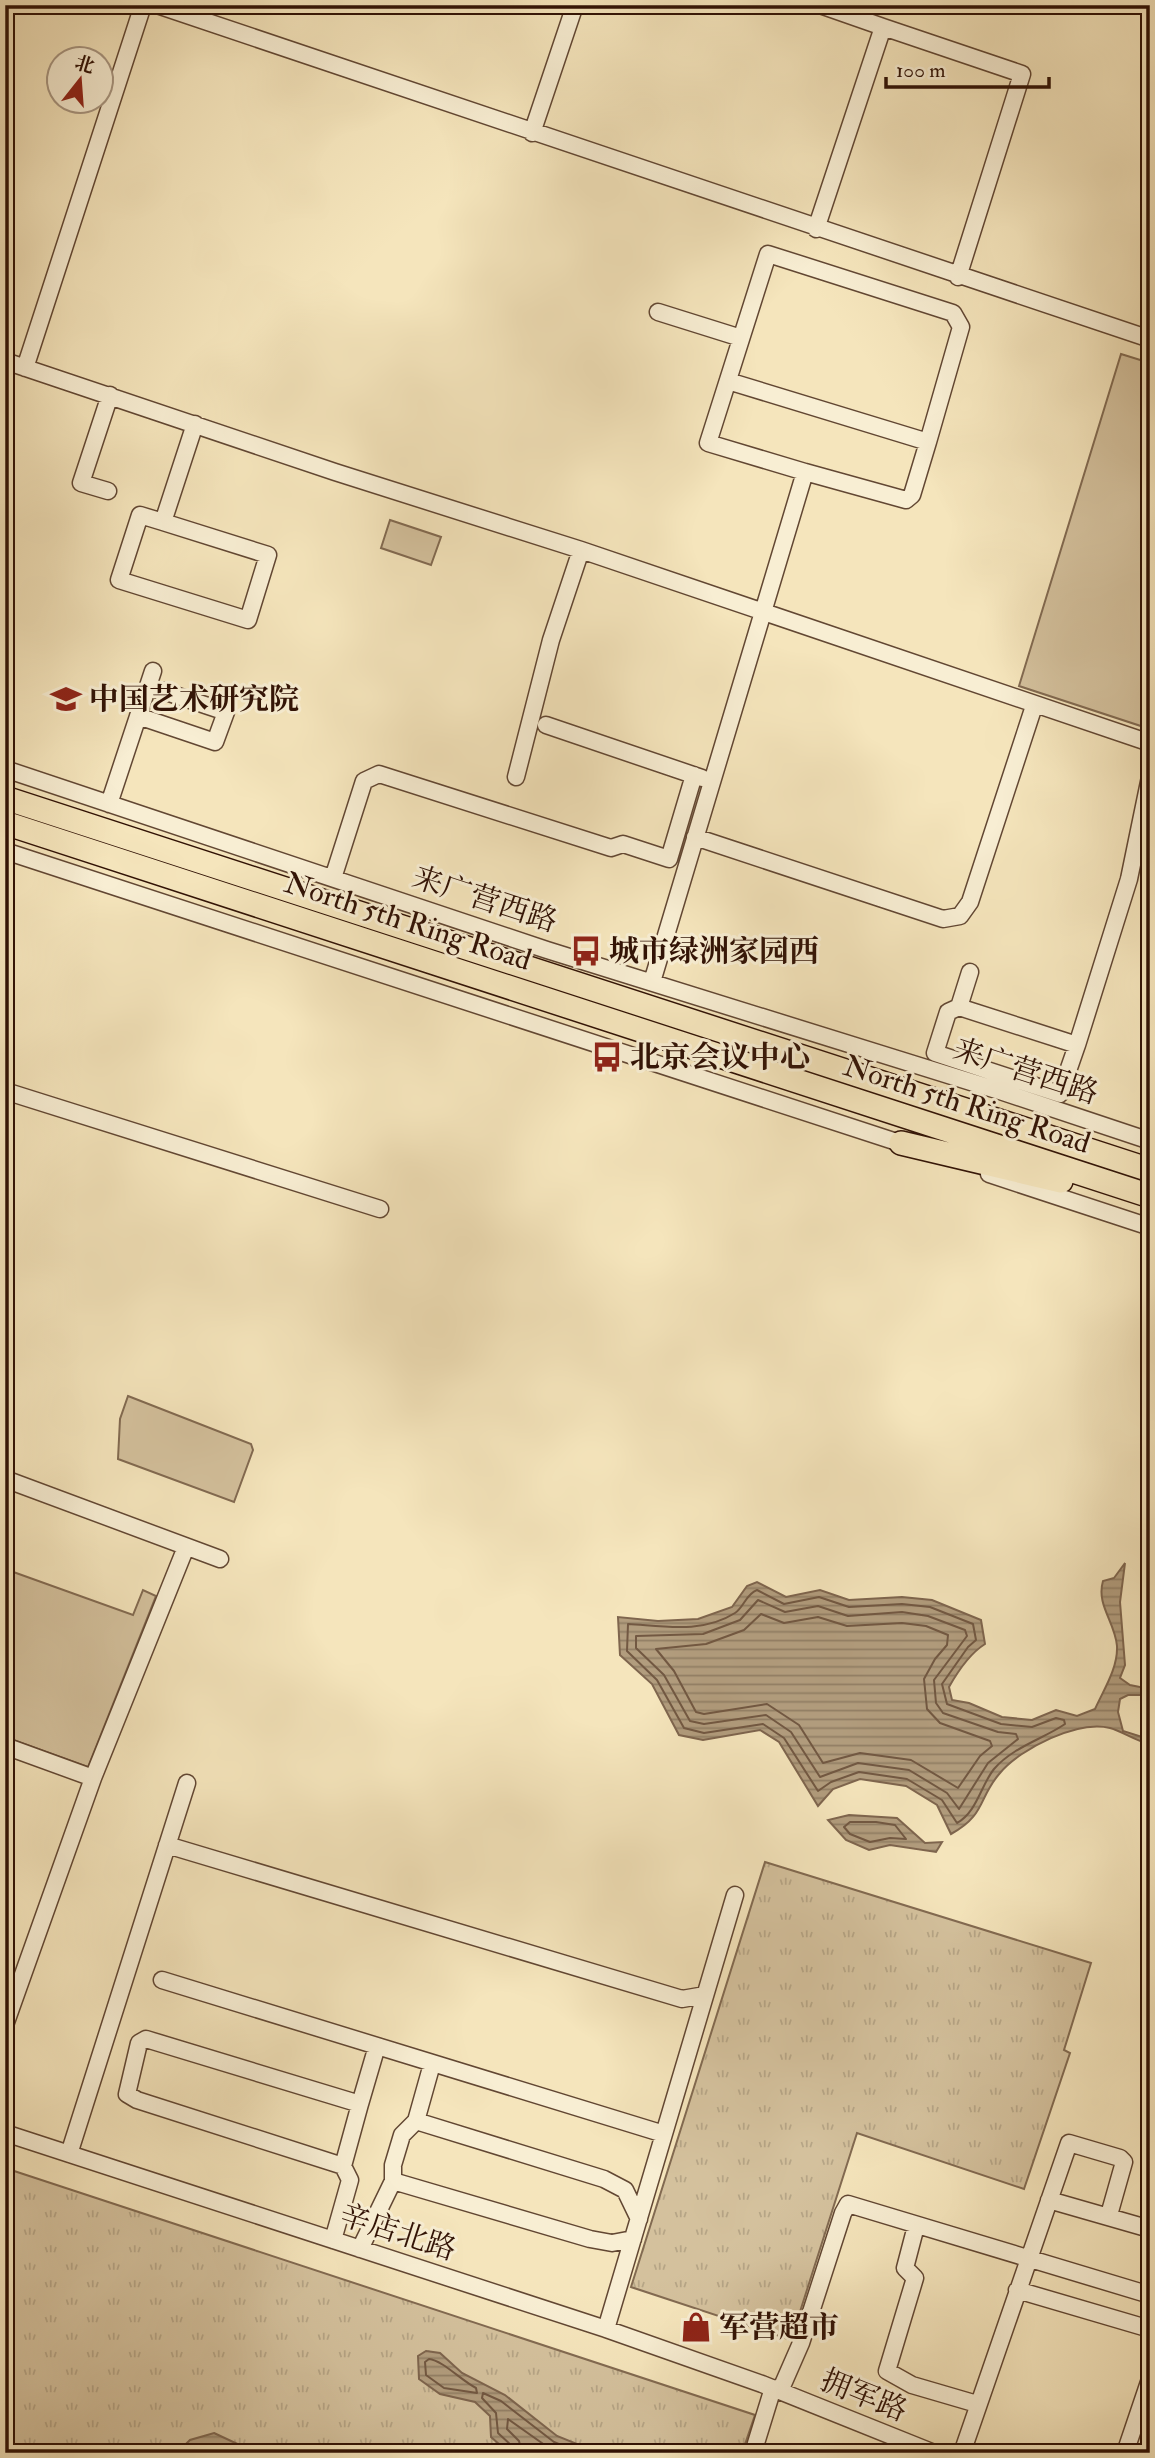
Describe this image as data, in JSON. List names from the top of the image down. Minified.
{"streets":{"highway":["North 5th Ring Road"],"street":["来广营西路","辛店北路","拥军路"]},"crossings":[["辛店北路","拥军路"]],"places":{"school or university":["中国艺术研究院"],"bus stop":["城市绿洲家园西","北京会议中心"],"shop":["军营超市"]},"scale_bar":"100 m","north":"top"}
